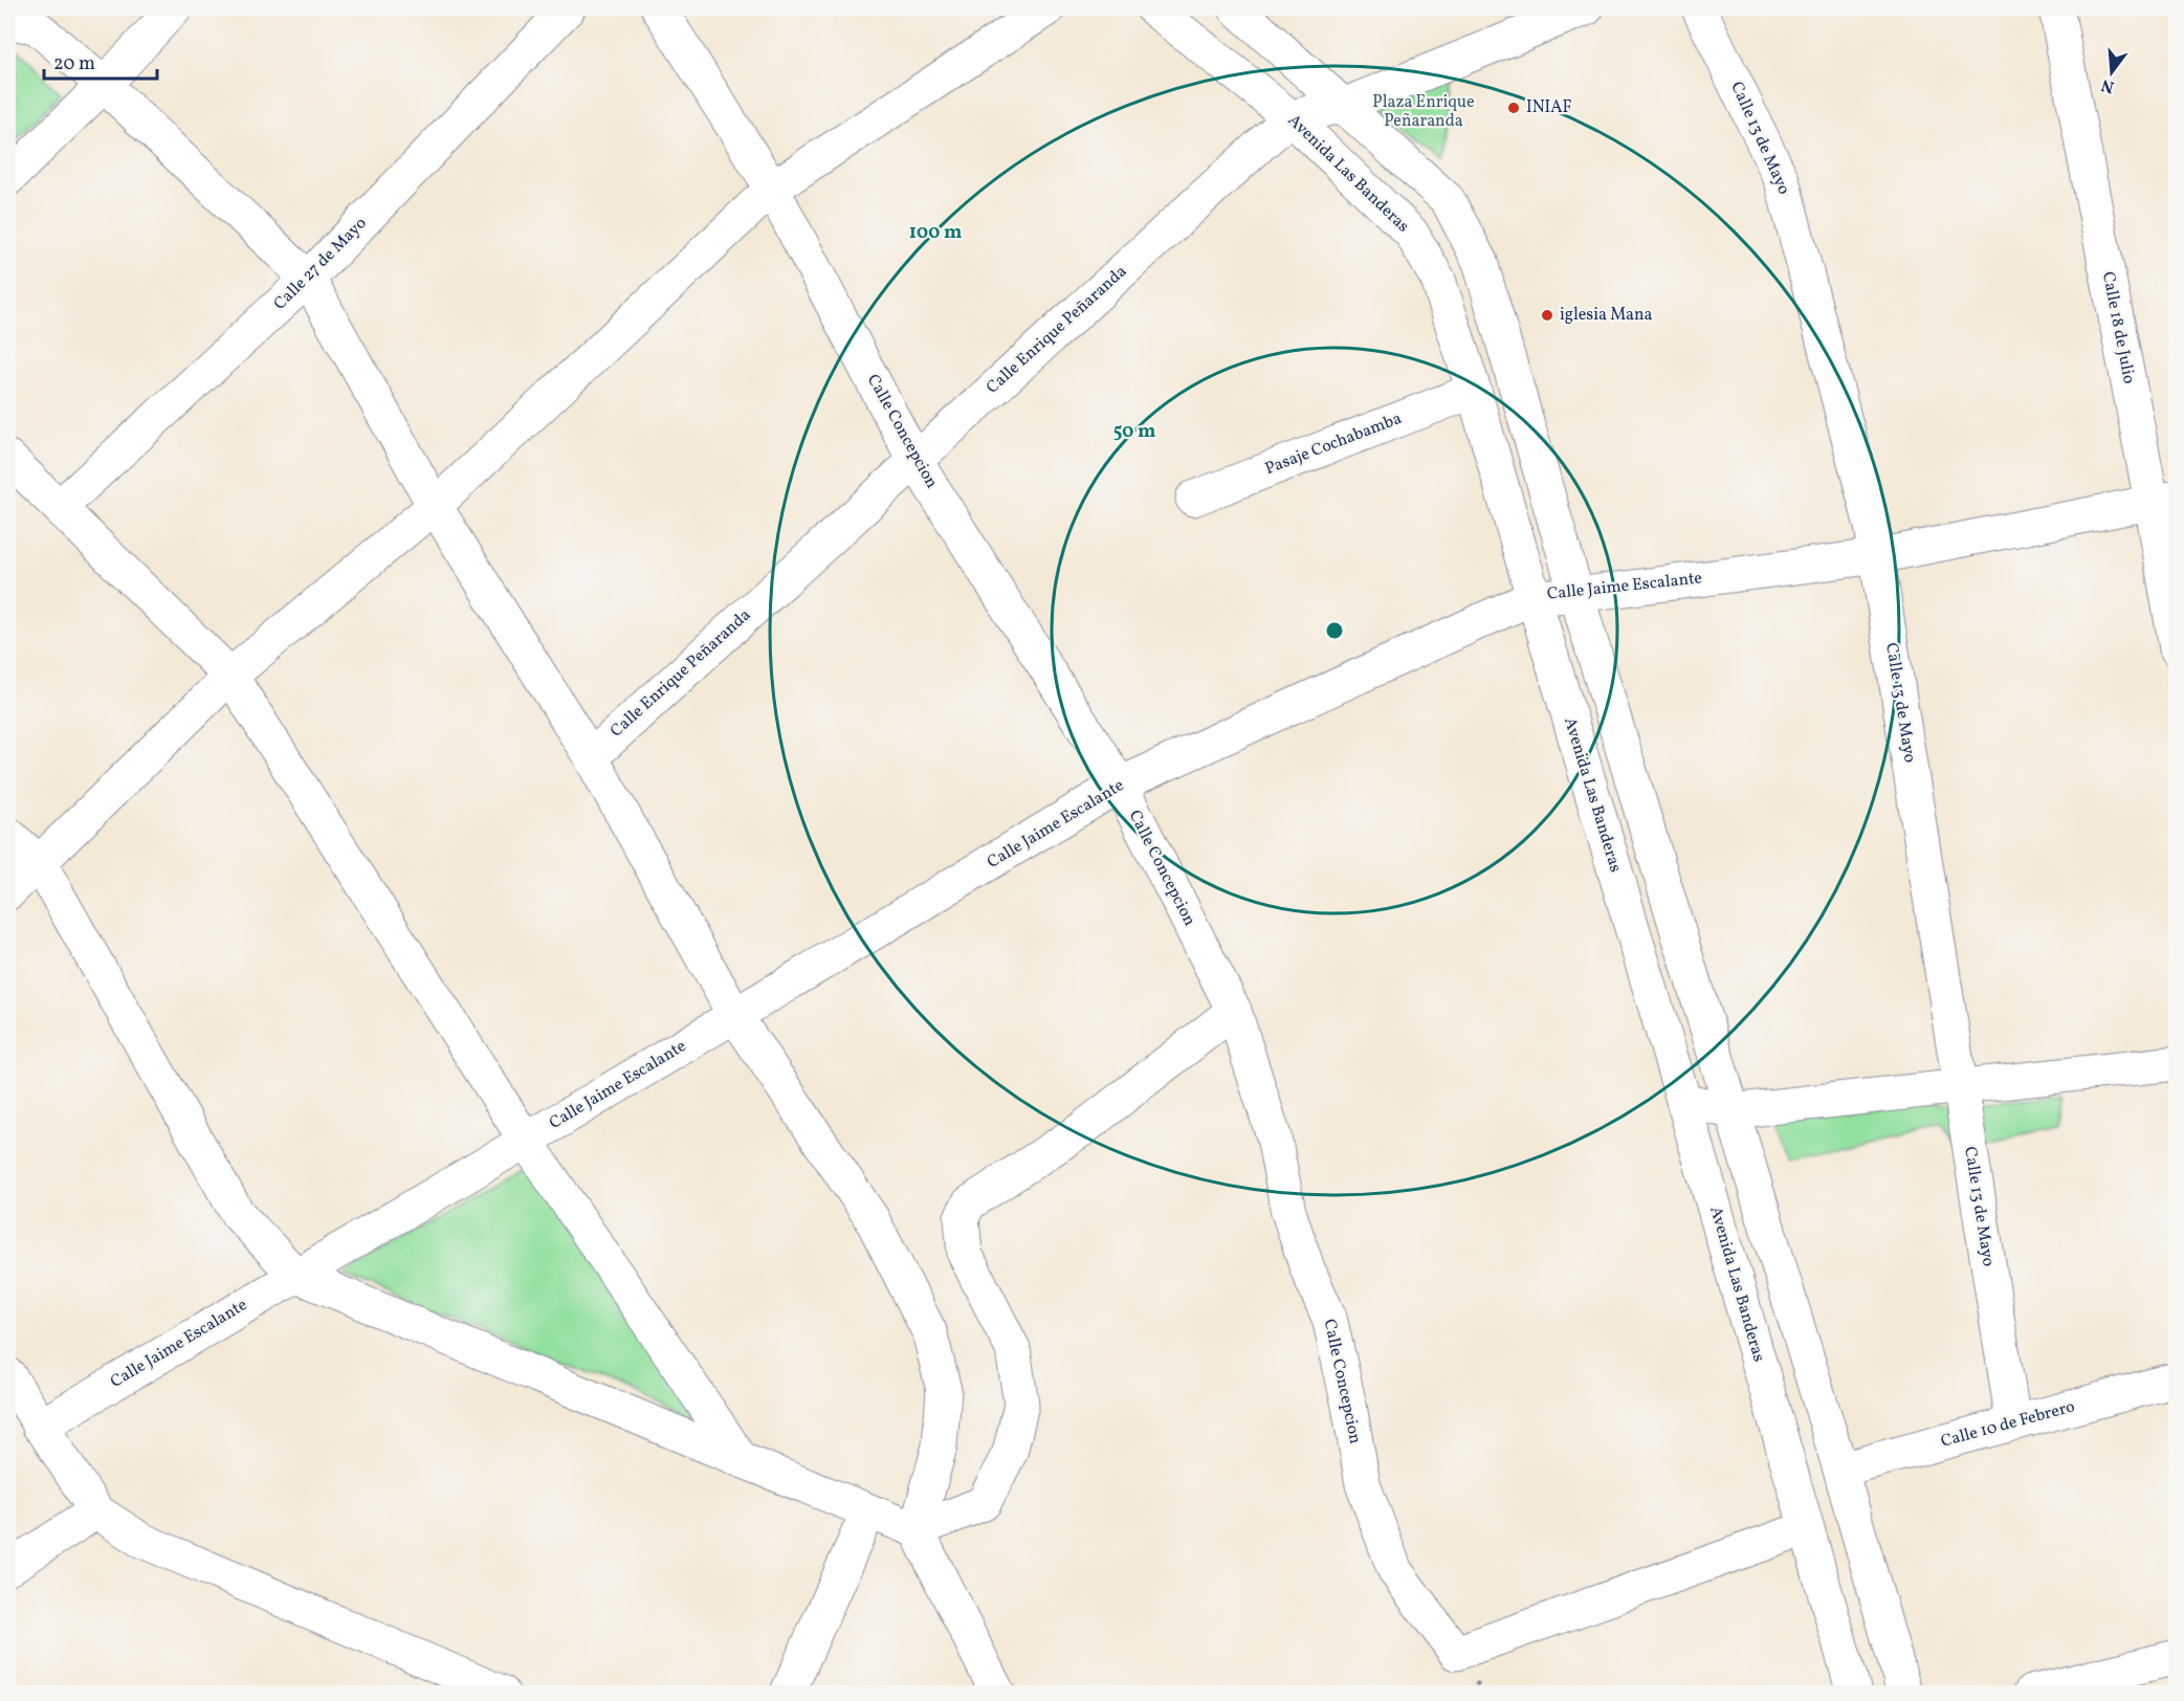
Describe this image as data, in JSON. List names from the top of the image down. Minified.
{"streets":{"street":["Calle 13 de Mayo","Avenida Las Banderas","Calle 27 de Mayo","Calle 18 de Julio","Calle Enrique Peñaranda","Calle Concepcion","Pasaje Cochabamba","Calle Jaime Escalante","Calle 10 de Febrero"]},"crossings":[["Calle 13 de Mayo","Calle Jaime Escalante"],["Calle 13 de Mayo","Calle 10 de Febrero"],["Avenida Las Banderas","Calle Enrique Peñaranda"],["Avenida Las Banderas","Calle Concepcion"],["Avenida Las Banderas","Pasaje Cochabamba"],["Avenida Las Banderas","Calle Jaime Escalante"],["Calle 18 de Julio","Calle Jaime Escalante"],["Calle Enrique Peñaranda","Calle Concepcion"],["Calle Concepcion","Calle Jaime Escalante"]],"parks":["Plaza Enrique Peñaranda"],"places":["INIAF","iglesia Mana"],"scale_bar":"20 m","north":"bottom","rings":["100 m","50 m"]}
